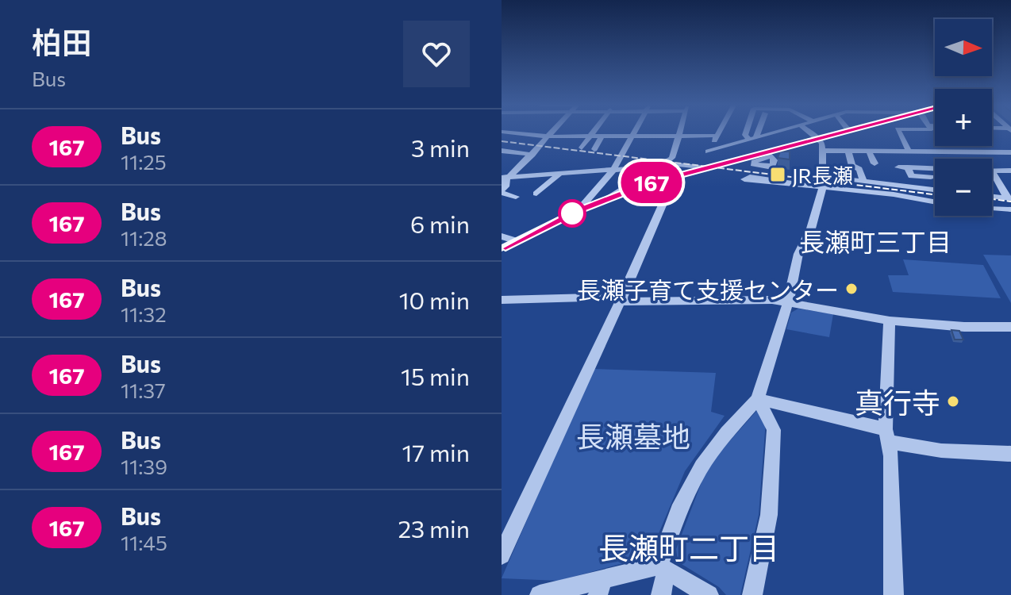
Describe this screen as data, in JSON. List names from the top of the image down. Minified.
{"districts":["長瀬町三丁目","長瀬町二丁目"],"parks":["長瀬墓地"],"places":{"transit":["JR長瀬"],"other":["長瀬子育て支援センター","真行寺"]},"lines":["bus line 167"],"north":"right","page":{"heading":["柏田","Bus"],"on_map":"167","map_buttons":["+","−"],"list":[{"mark":"167","name":"Bus","note":"11:25","value":"3 min"},{"mark":"167","name":"Bus","note":"11:28","value":"6 min"},{"mark":"167","name":"Bus","note":"11:32","value":"10 min"},{"mark":"167","name":"Bus","note":"11:37","value":"15 min"},{"mark":"167","name":"Bus","note":"11:39","value":"17 min"},{"mark":"167","name":"Bus","note":"11:45","value":"23 min"}]}}
